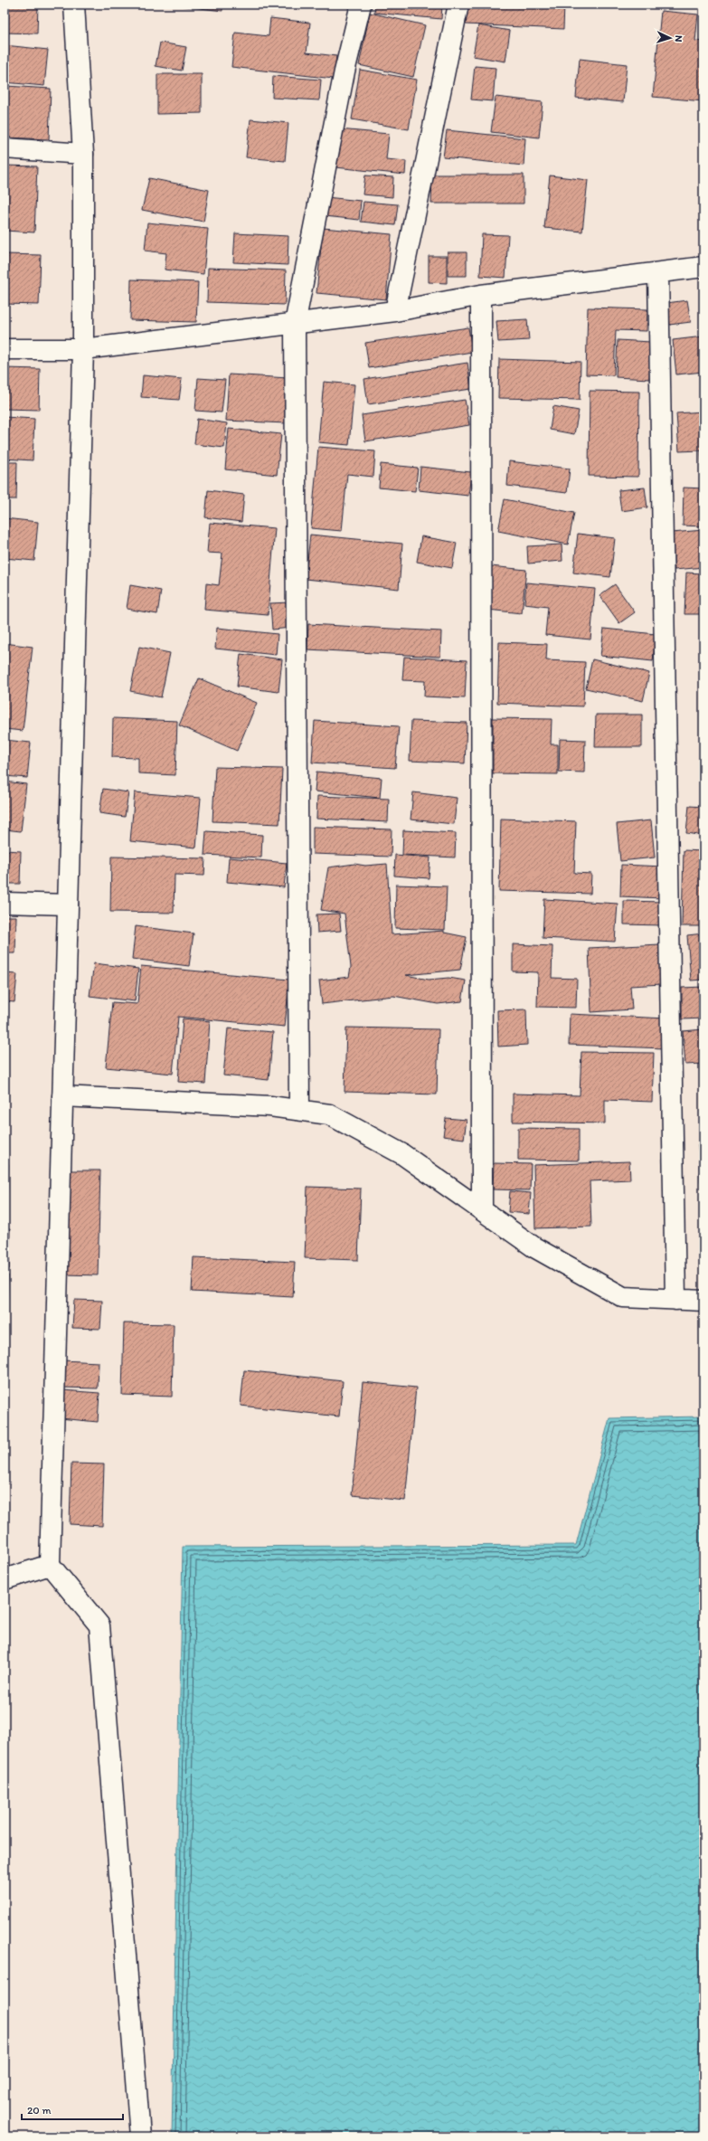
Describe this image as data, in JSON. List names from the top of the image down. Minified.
{"scale_bar":"20 m","north":"right"}
